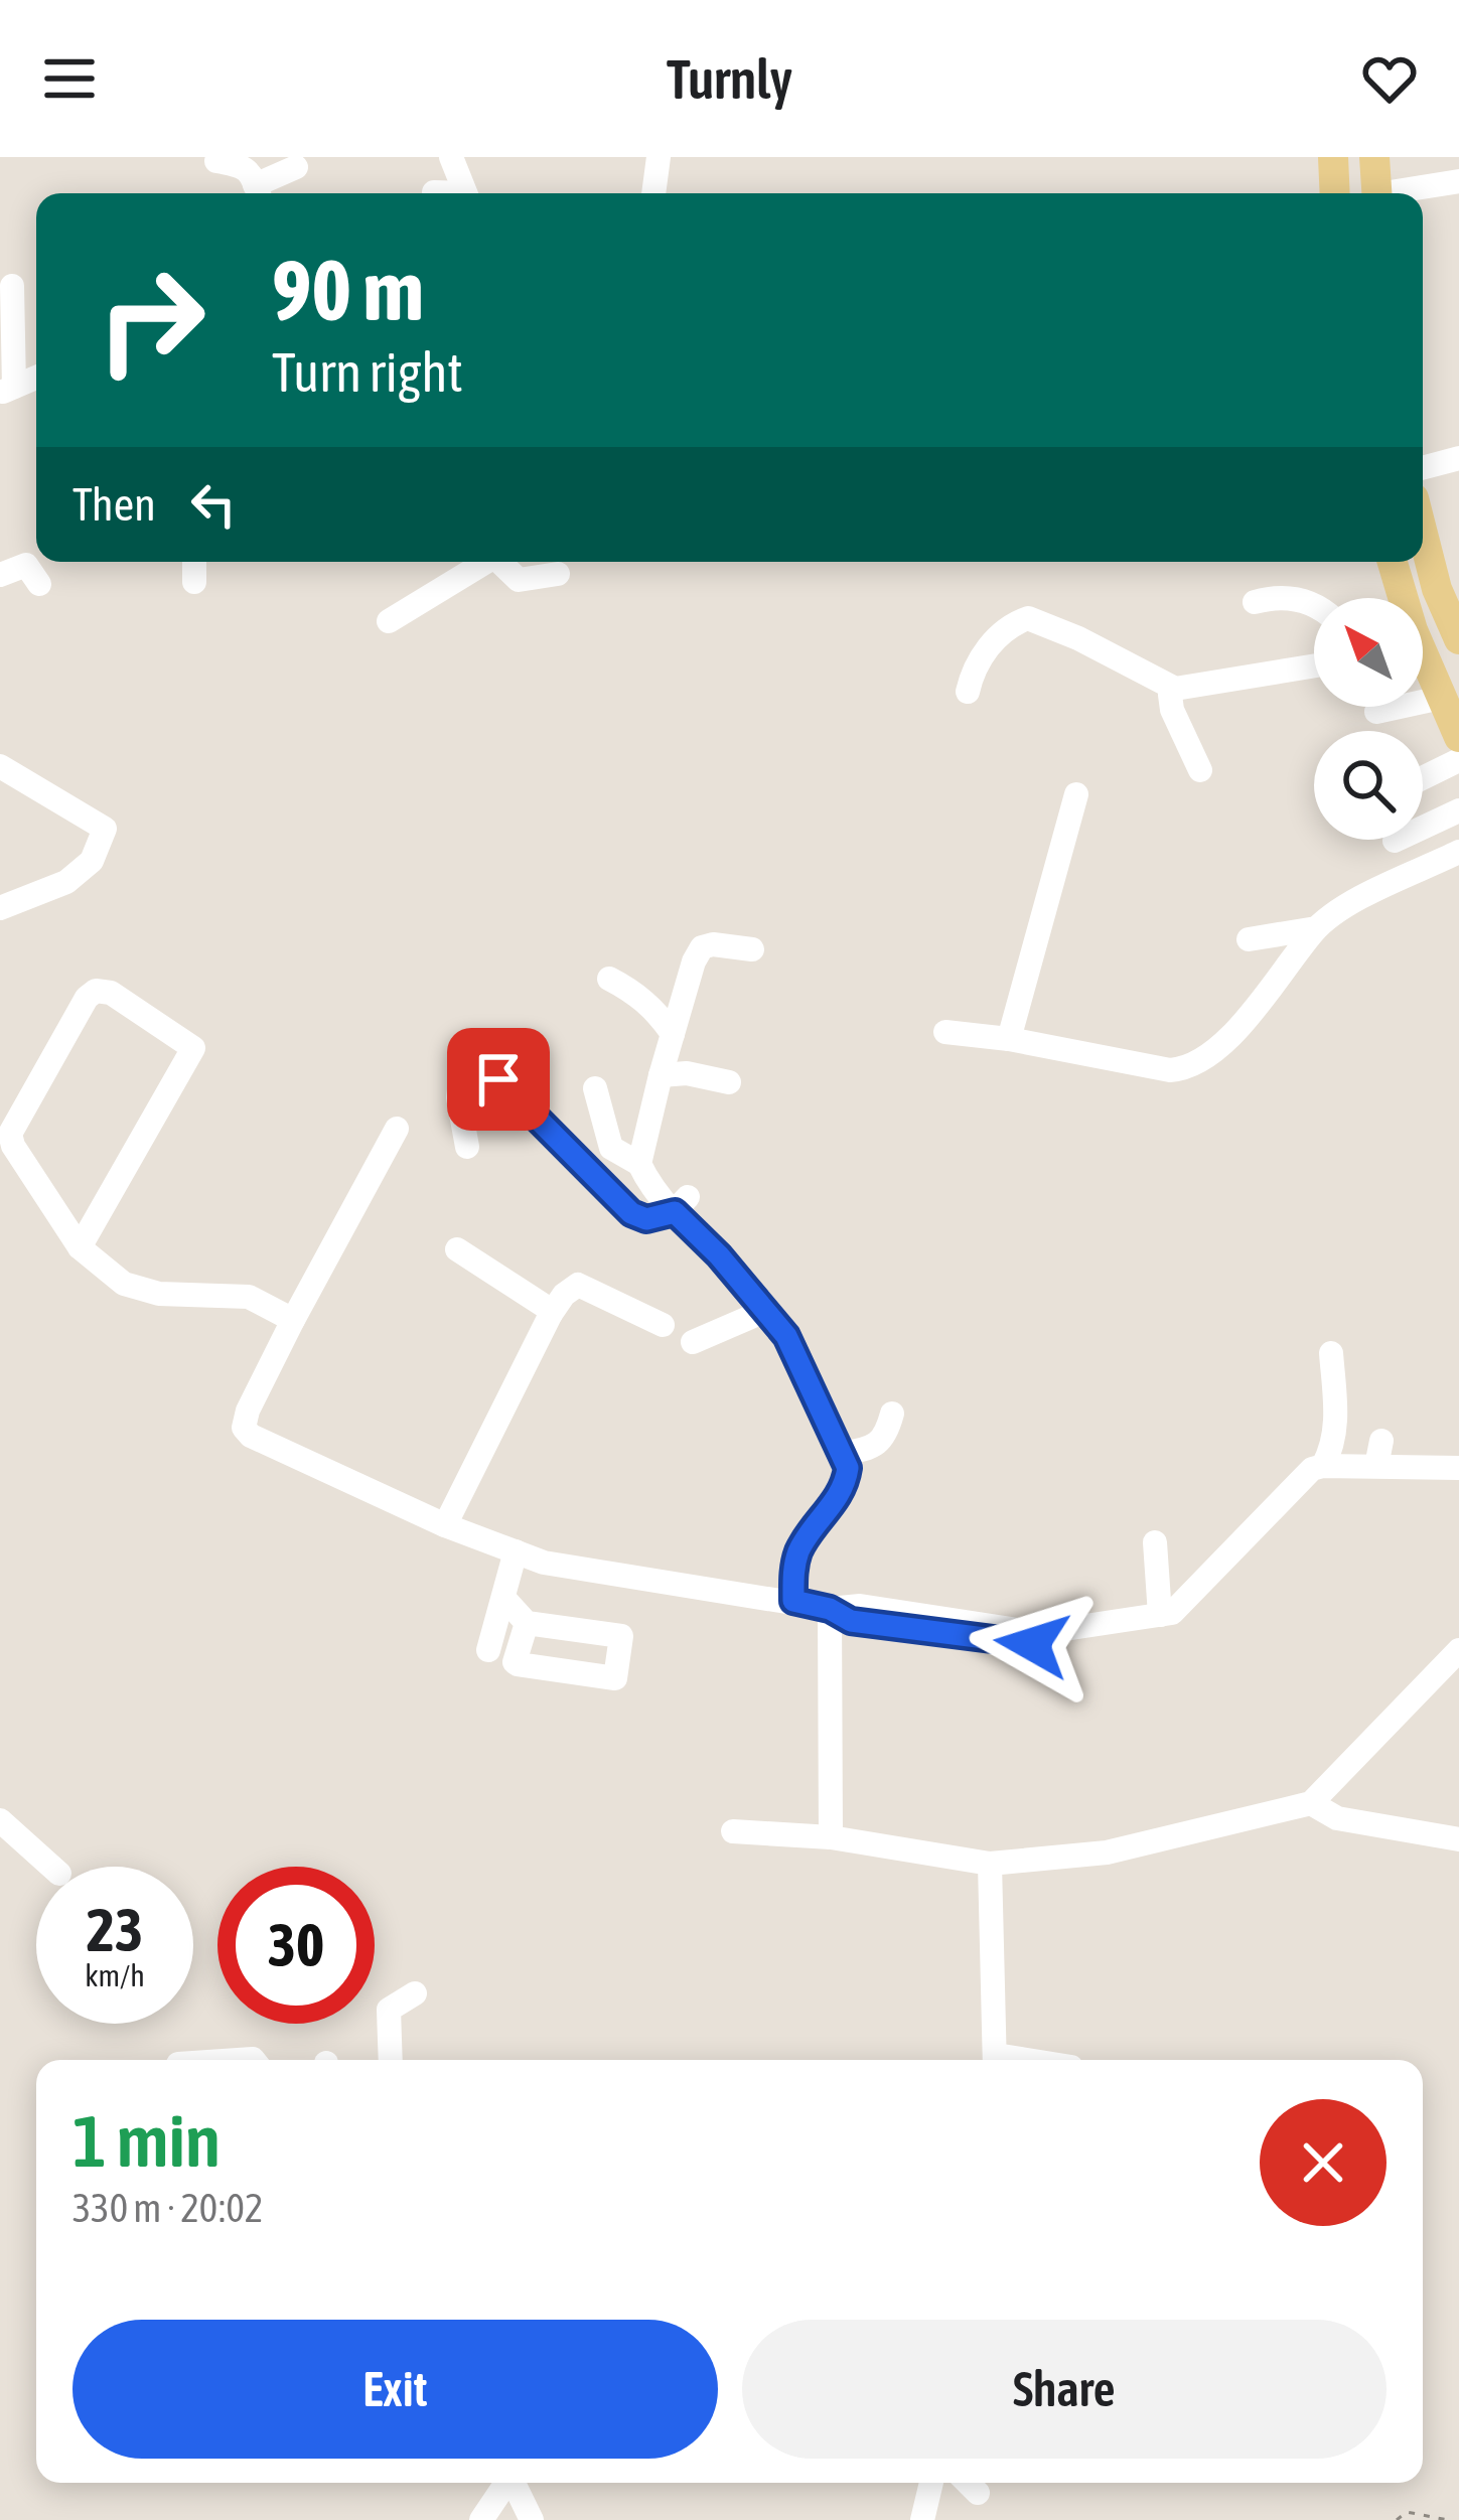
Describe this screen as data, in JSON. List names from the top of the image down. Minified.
{"north":"top left","page":{"header":"Turnly","turn":["90 m","Turn right"],"then":"Then","speed":"23 km/h","limit":"30","heading":["1 min","330 m · 20:02"],"buttons":["Exit","Share"]}}
